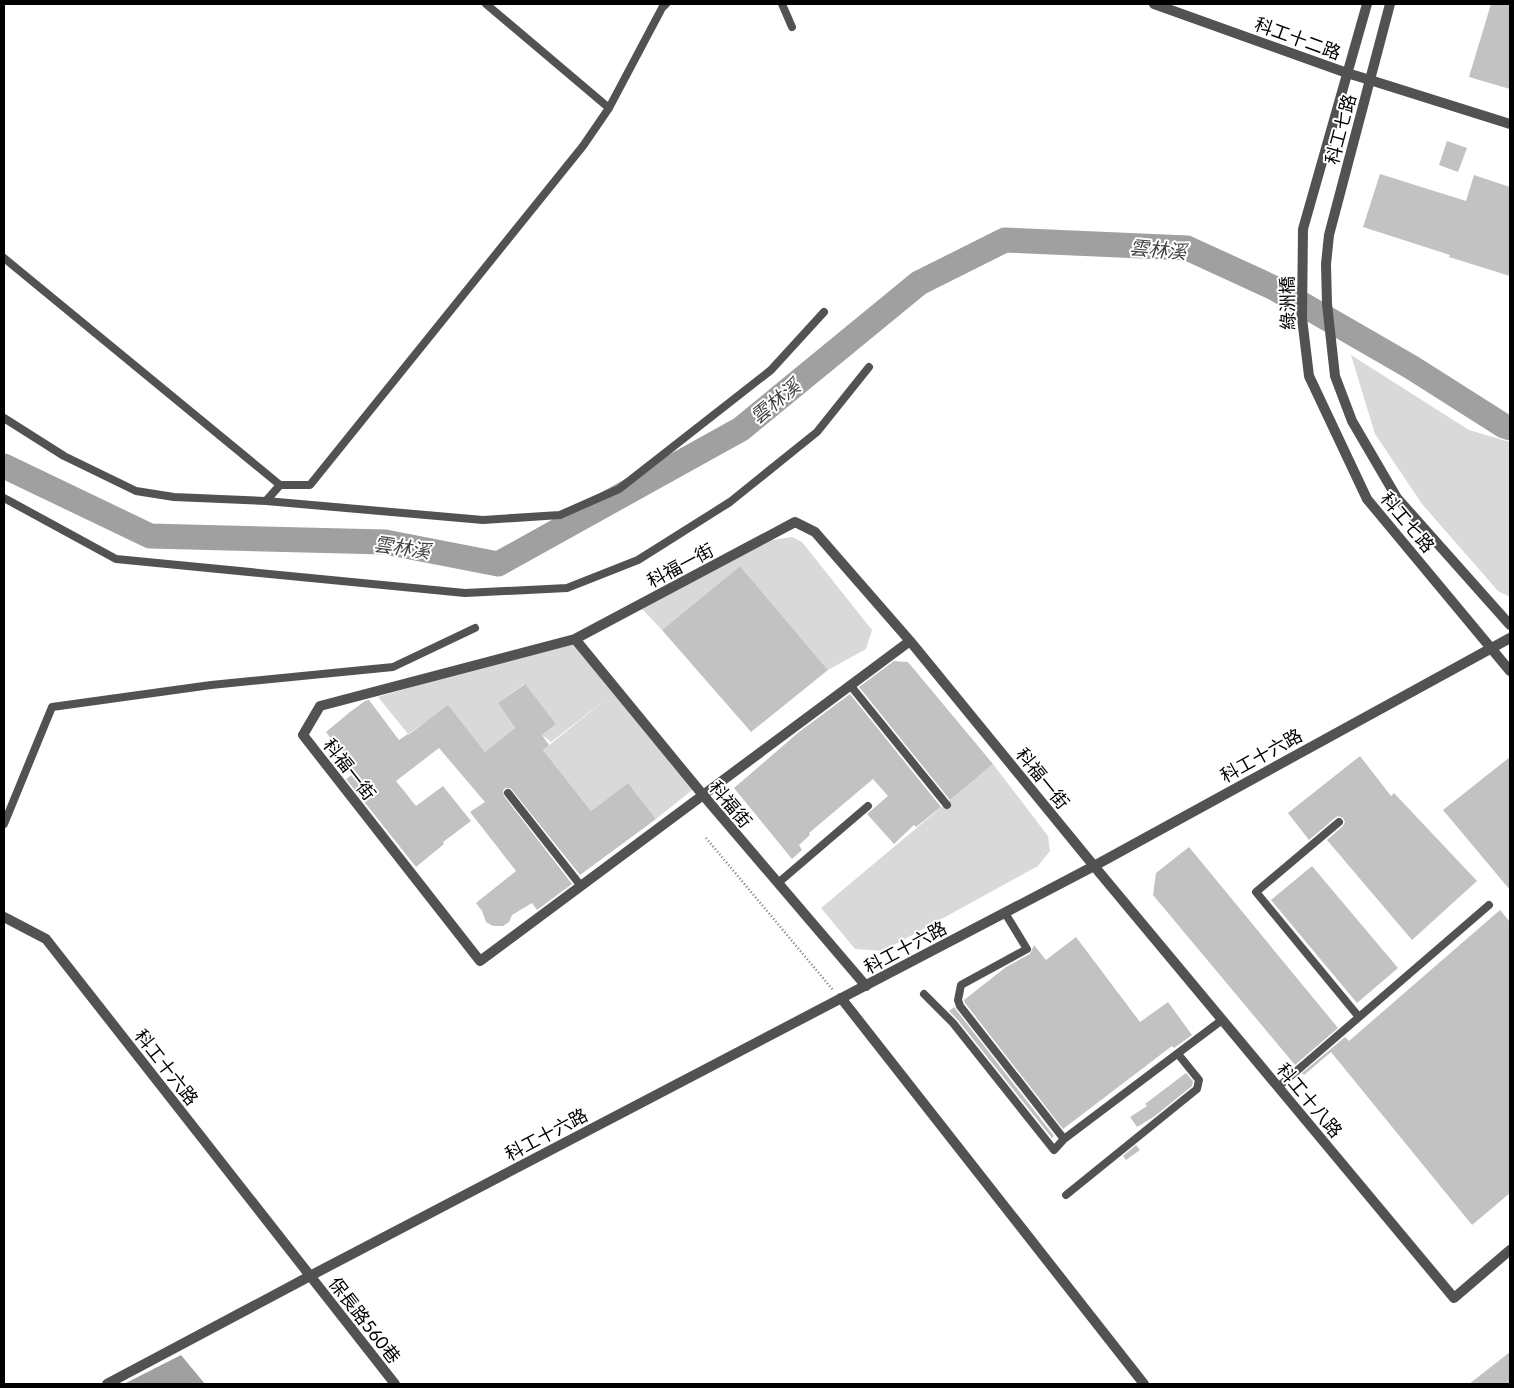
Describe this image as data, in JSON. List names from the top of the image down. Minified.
{"streets":{"street":["科工十二路","科工七路","綠洲橋","科福一街","科工十六路","科福街","科工十八路","保長路560巷"]},"crossings":[["科工十二路","科工七路"],["科工七路","綠洲橋"],["科工七路","科工十六路"],["科福一街","科工十六路"],["科福一街","科福街"],["科福一街","科工十八路"],["科工十六路","科福街"],["科工十六路","科工十八路"],["科工十六路","保長路560巷"]],"water":["雲林溪"]}
